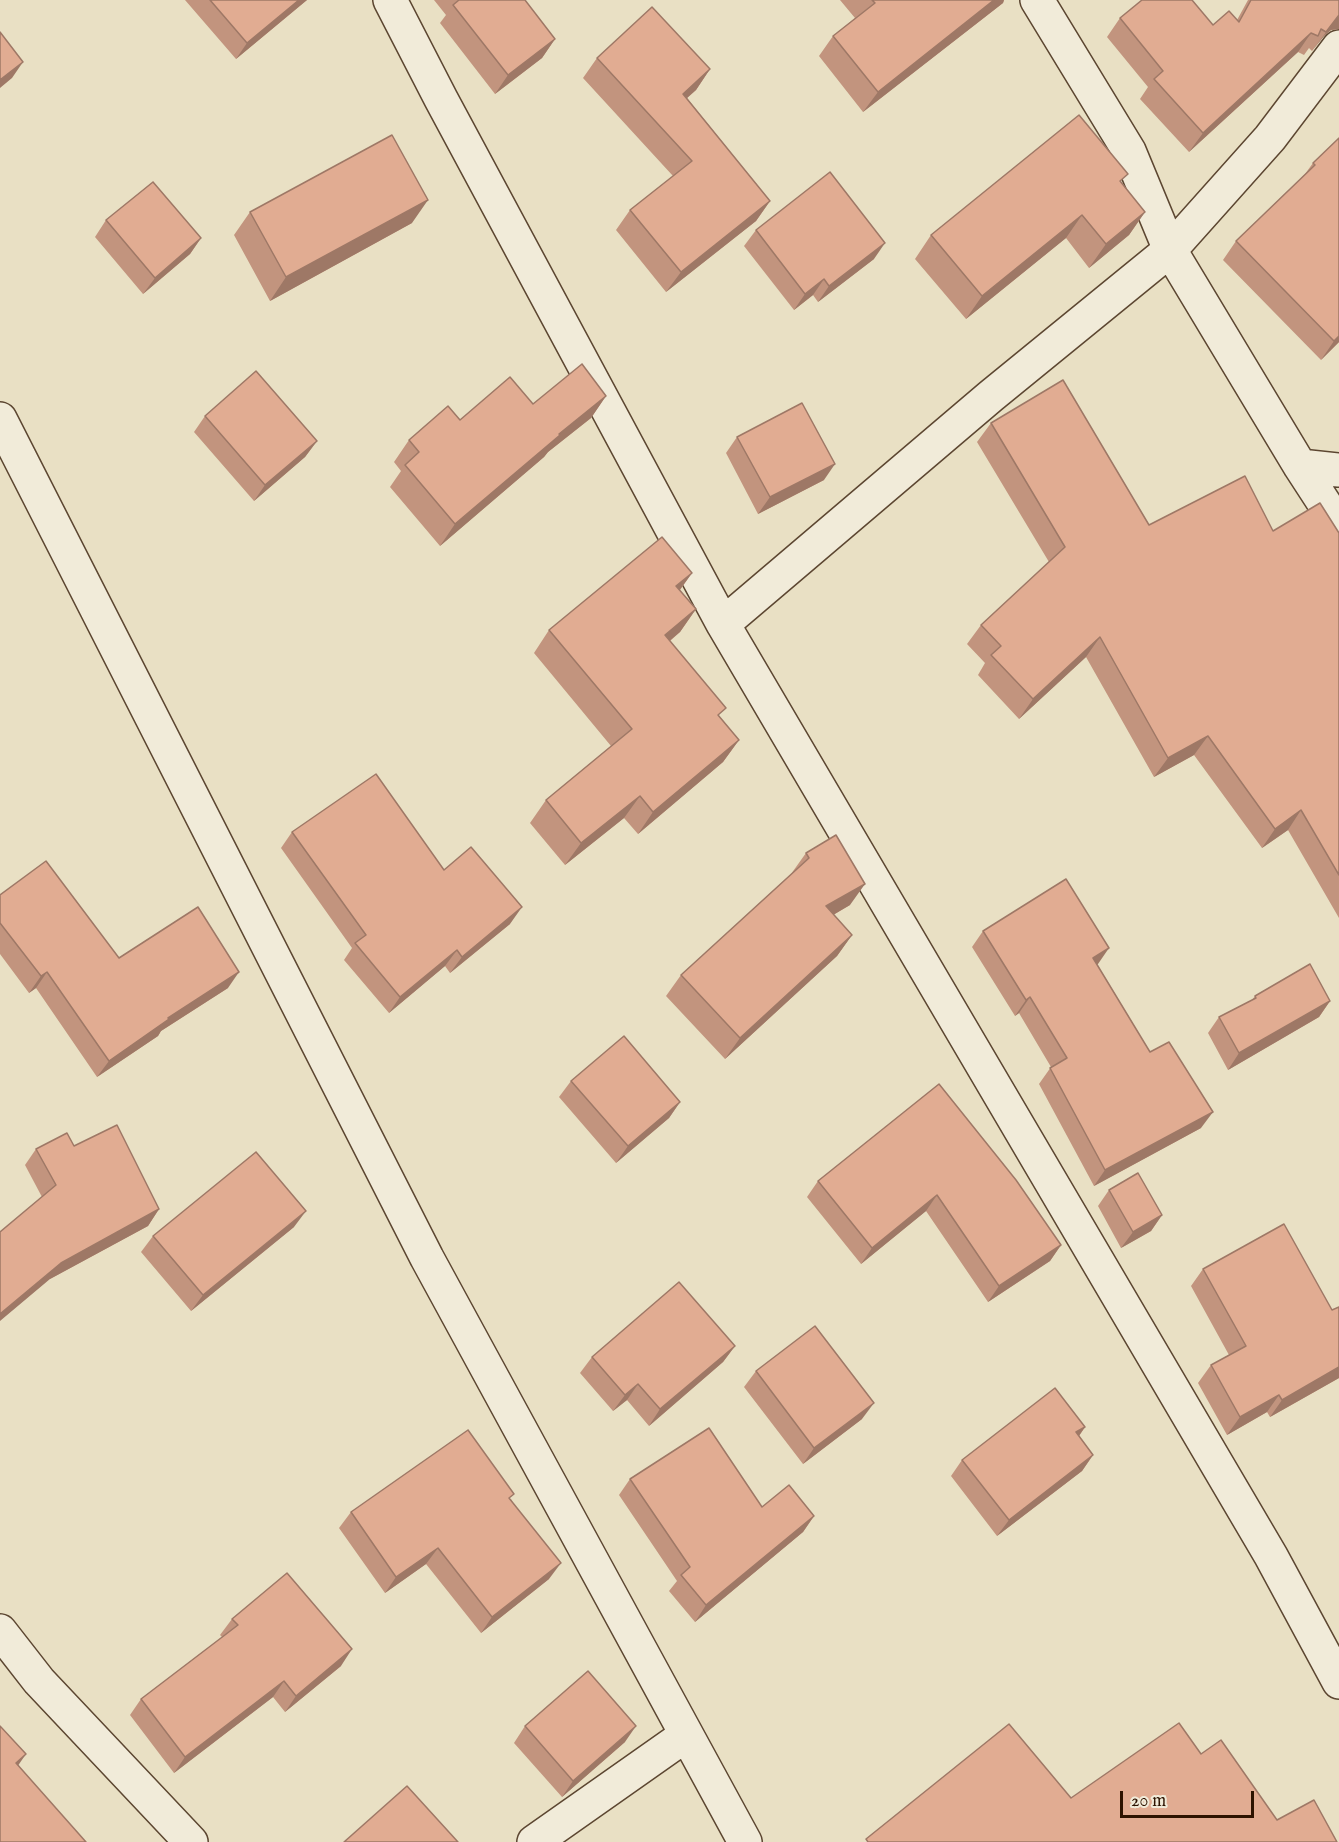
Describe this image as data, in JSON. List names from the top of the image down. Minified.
{"scale_bar":"20 m"}
